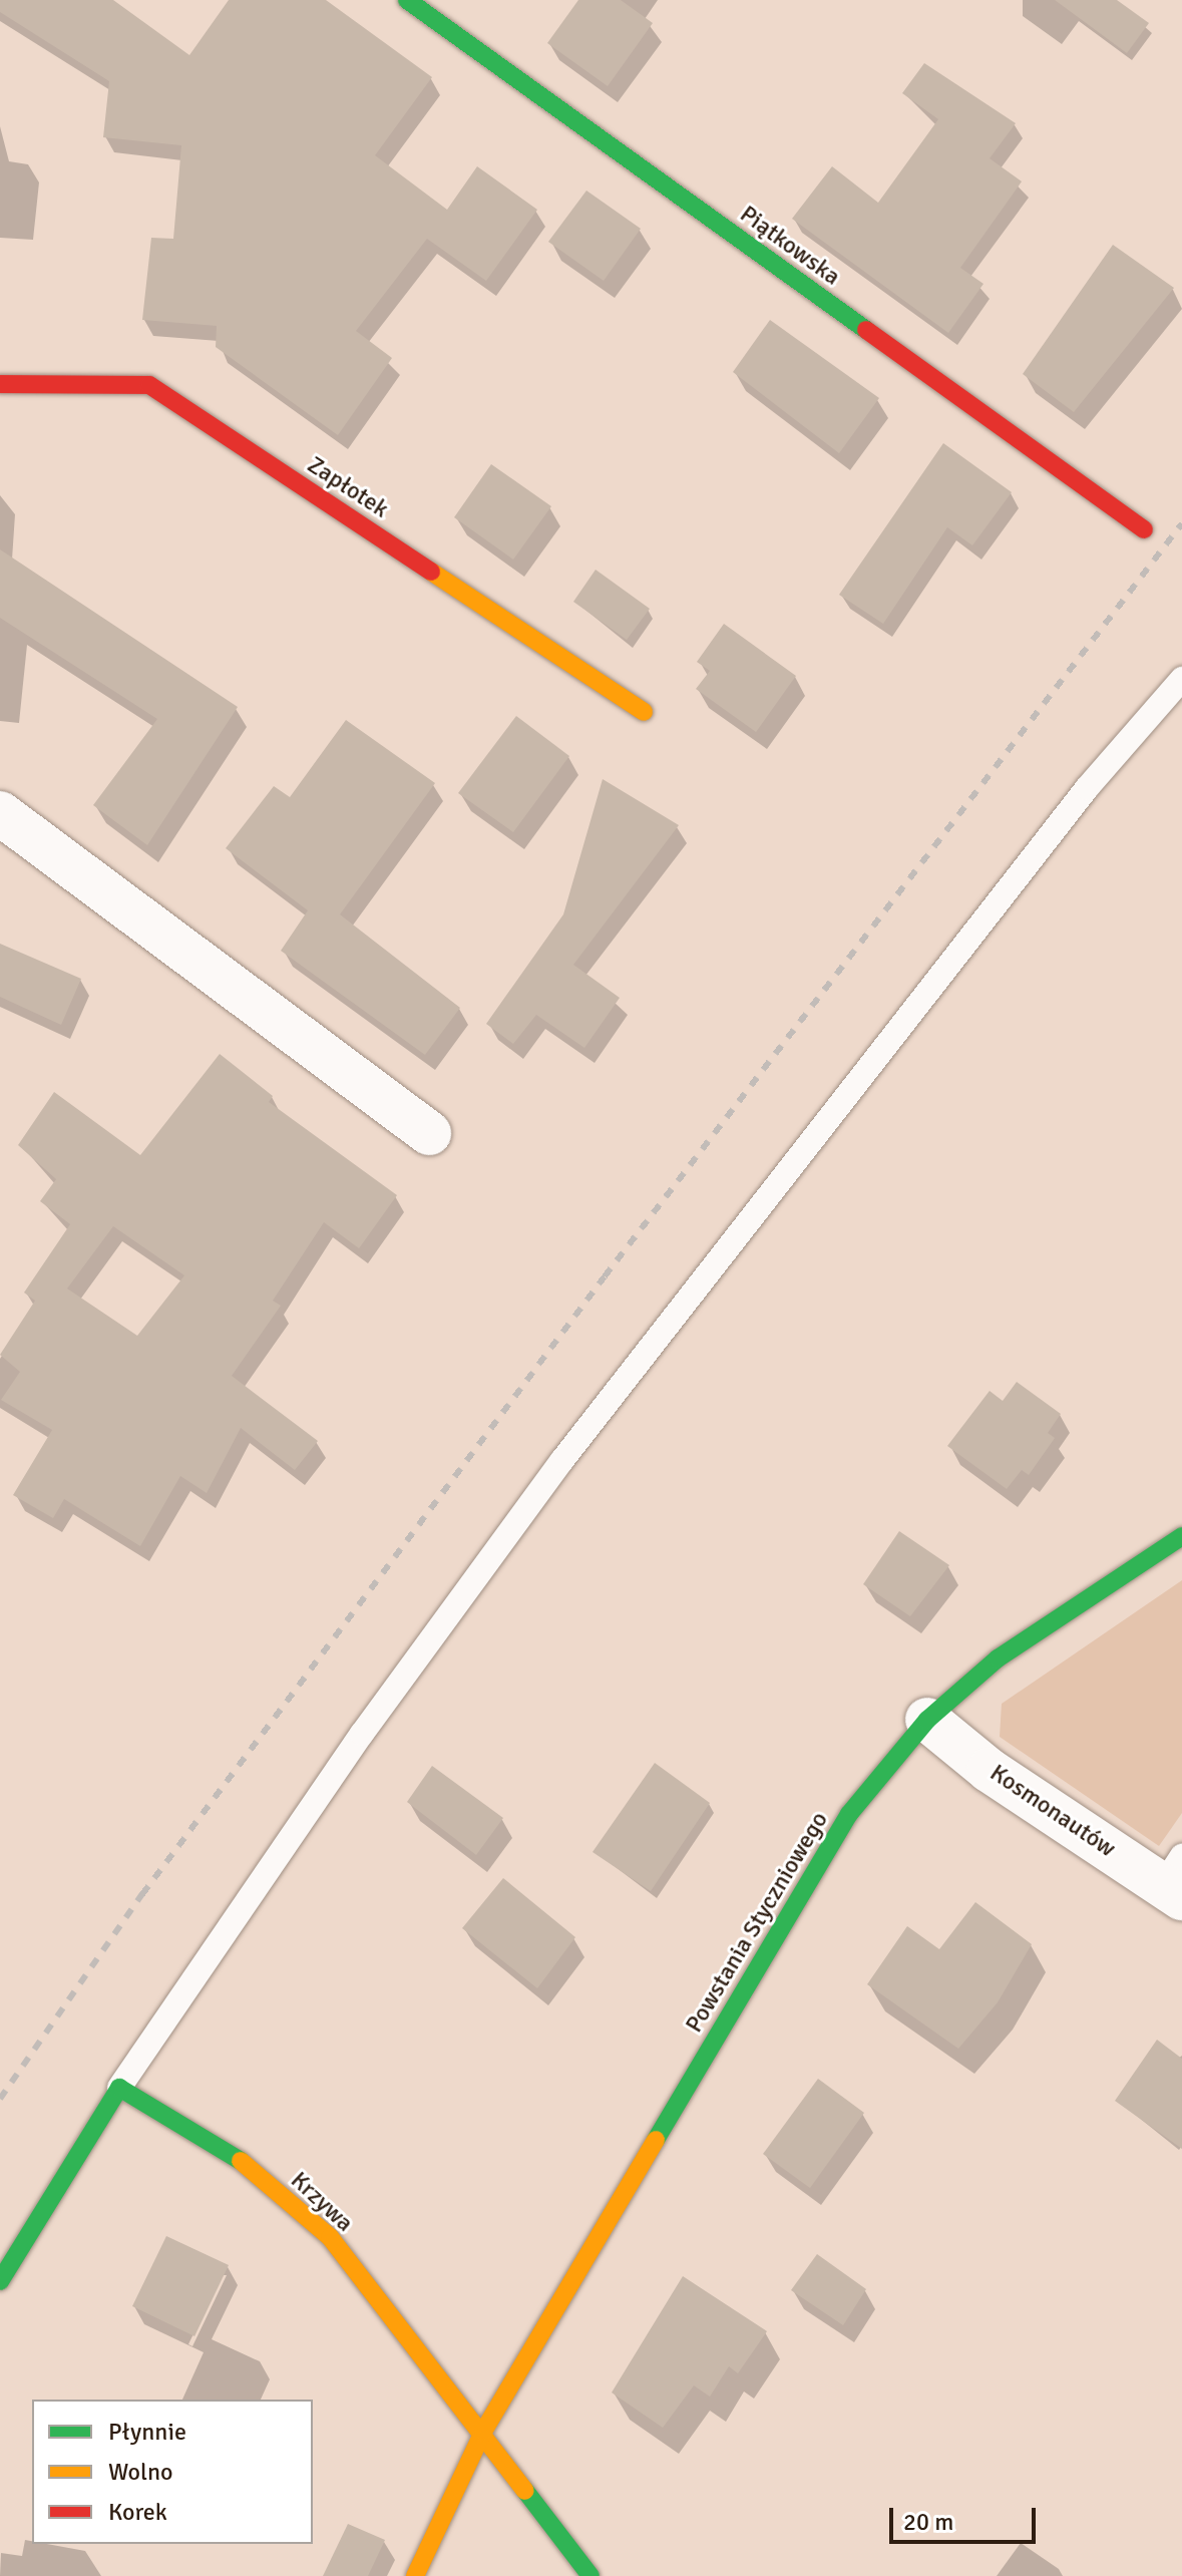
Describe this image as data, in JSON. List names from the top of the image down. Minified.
{"streets":{"street":["Piątkowska","Zapłotek","Kosmonautów","Powstania Styczniowego","Krzywa"]},"crossings":[["Kosmonautów","Powstania Styczniowego"],["Powstania Styczniowego","Krzywa"]],"legend":["Płynnie","Wolno","Korek"],"scale_bar":"20 m"}
